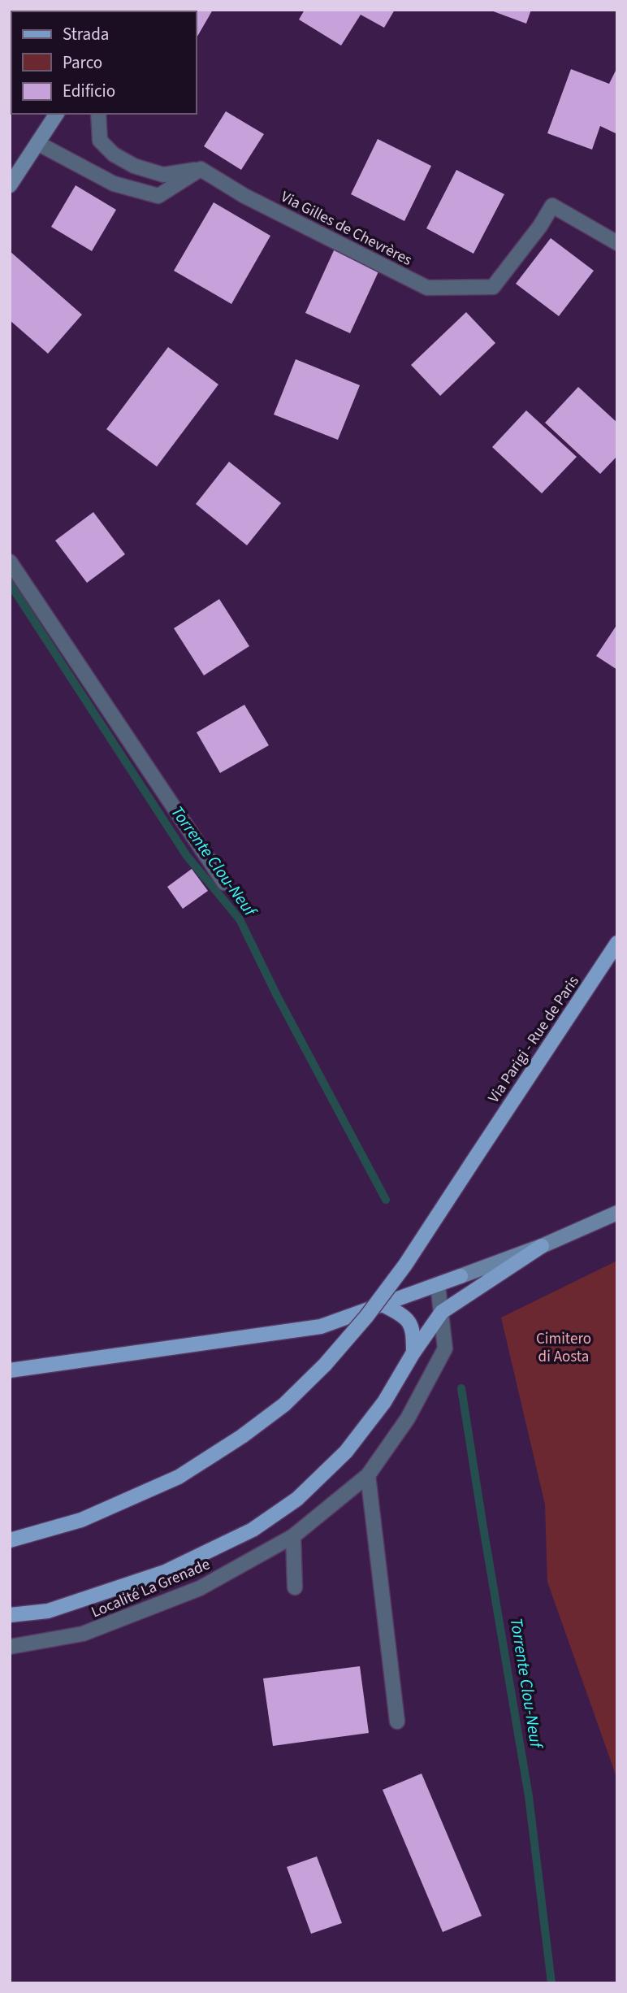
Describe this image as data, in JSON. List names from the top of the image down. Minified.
{"streets":{"main road":["Via Parigi - Rue de Paris"],"street":["Via Gilles de Chevrères","Localité La Grenade"]},"water":["Torrente Clou-Neuf"],"parks":["Cimitero di Aosta"],"legend":["Strada","Parco","Edificio"]}
